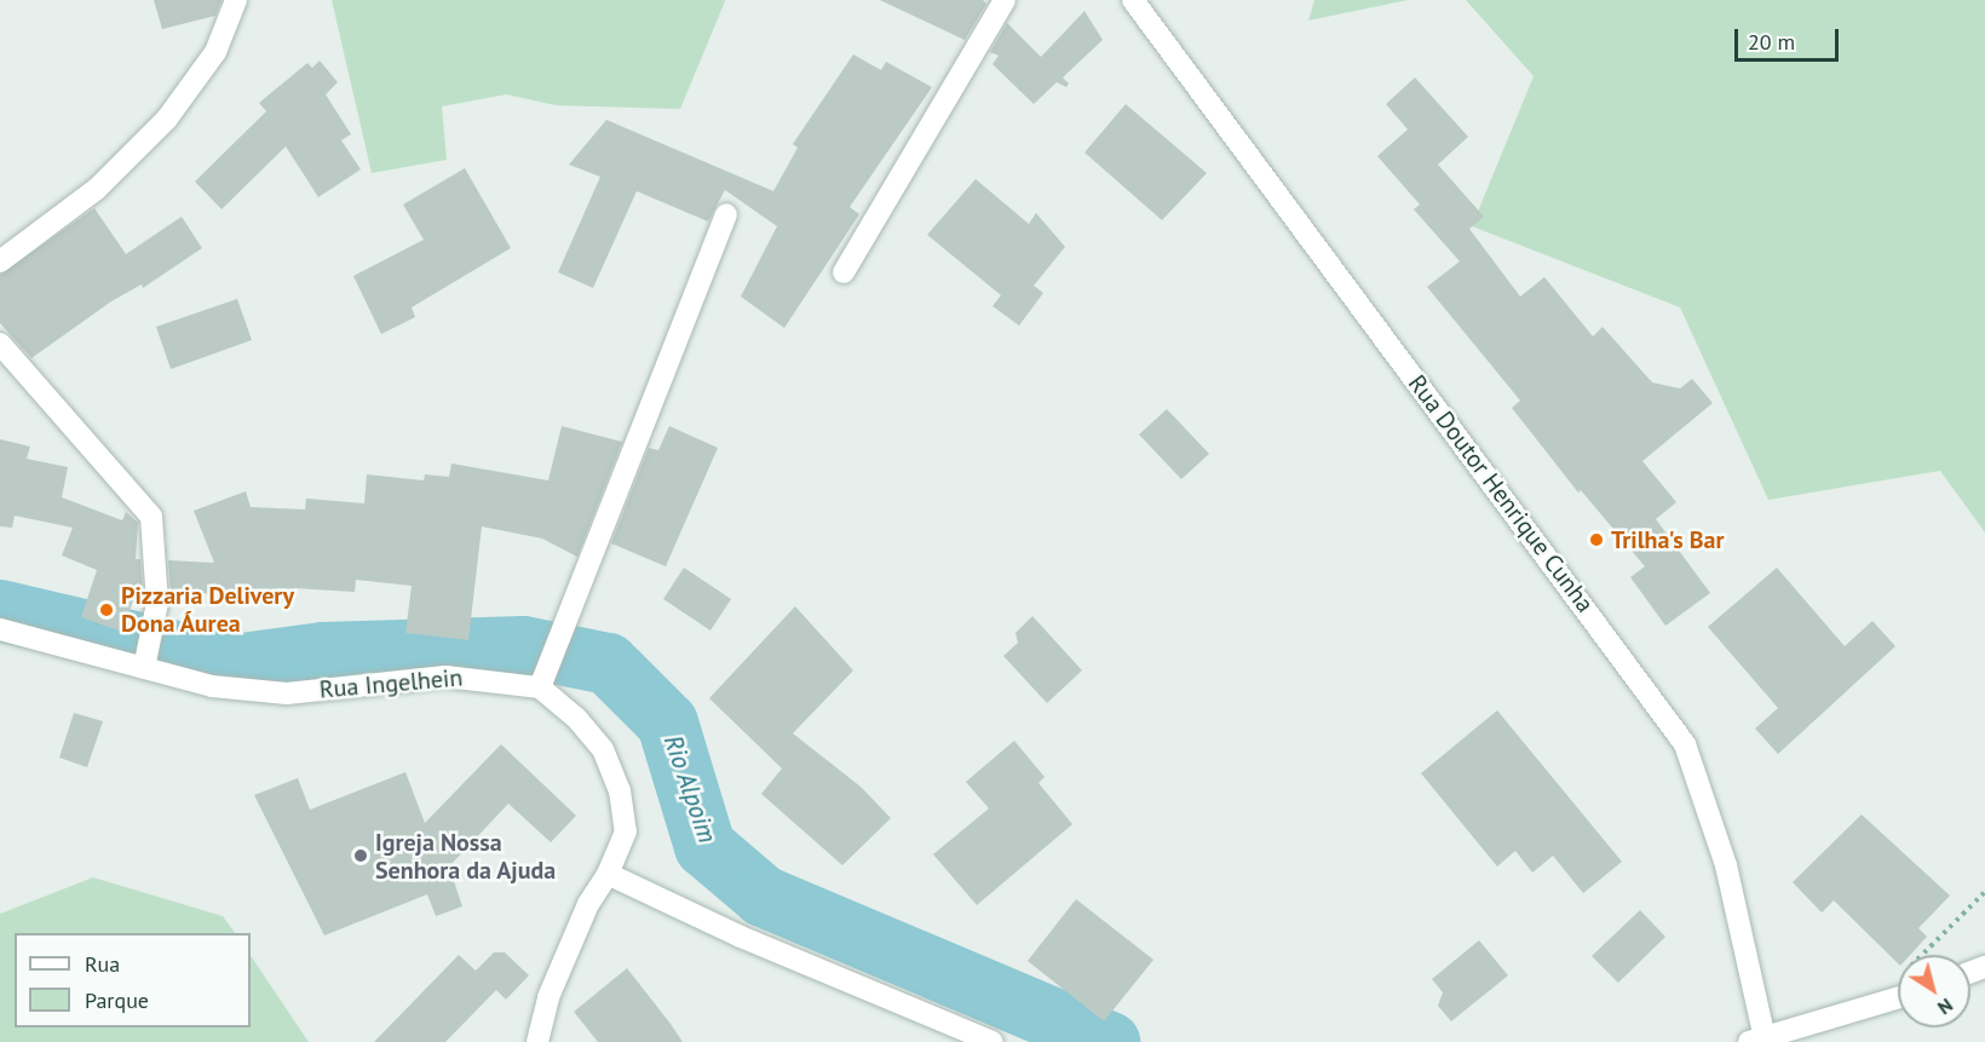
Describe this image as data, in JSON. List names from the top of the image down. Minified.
{"streets":{"street":["Rua Doutor Henrique Cunha","Rua Ingelhein"]},"water":["Rio Alpoim"],"places":["Trilha's Bar","Pizzaria Delivery Dona Áurea","Igreja Nossa Senhora da Ajuda"],"legend":["Rua","Parque"],"scale_bar":"20 m","north":"bottom right"}
